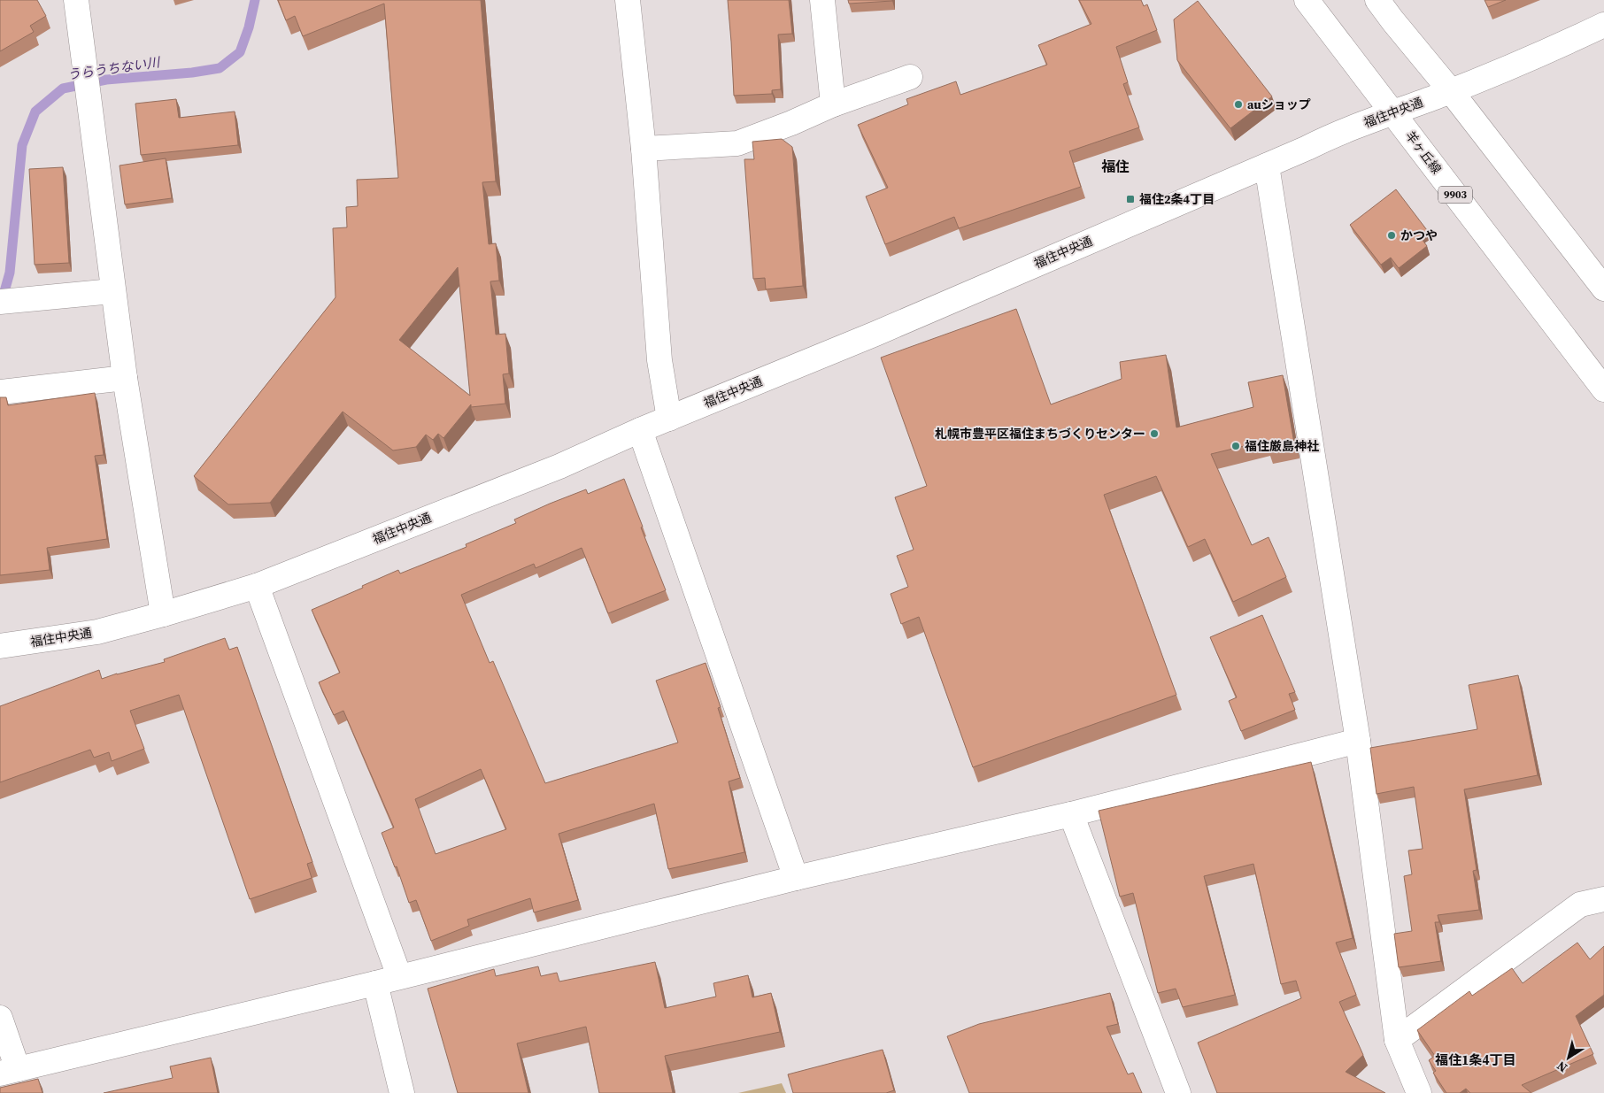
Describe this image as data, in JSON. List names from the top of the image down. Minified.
{"streets":{"street":["福住中央通","羊ヶ丘線","9903"]},"crossings":[["福住中央通","羊ヶ丘線"]],"districts":["福住","福住1条4丁目"],"water":["うらうちない川"],"places":{"other":["auショップ","かつや","札幌市豊平区福住まちづくりセンター","福住厳島神社"],"transit":["福住2条4丁目"]},"north":"bottom left"}
